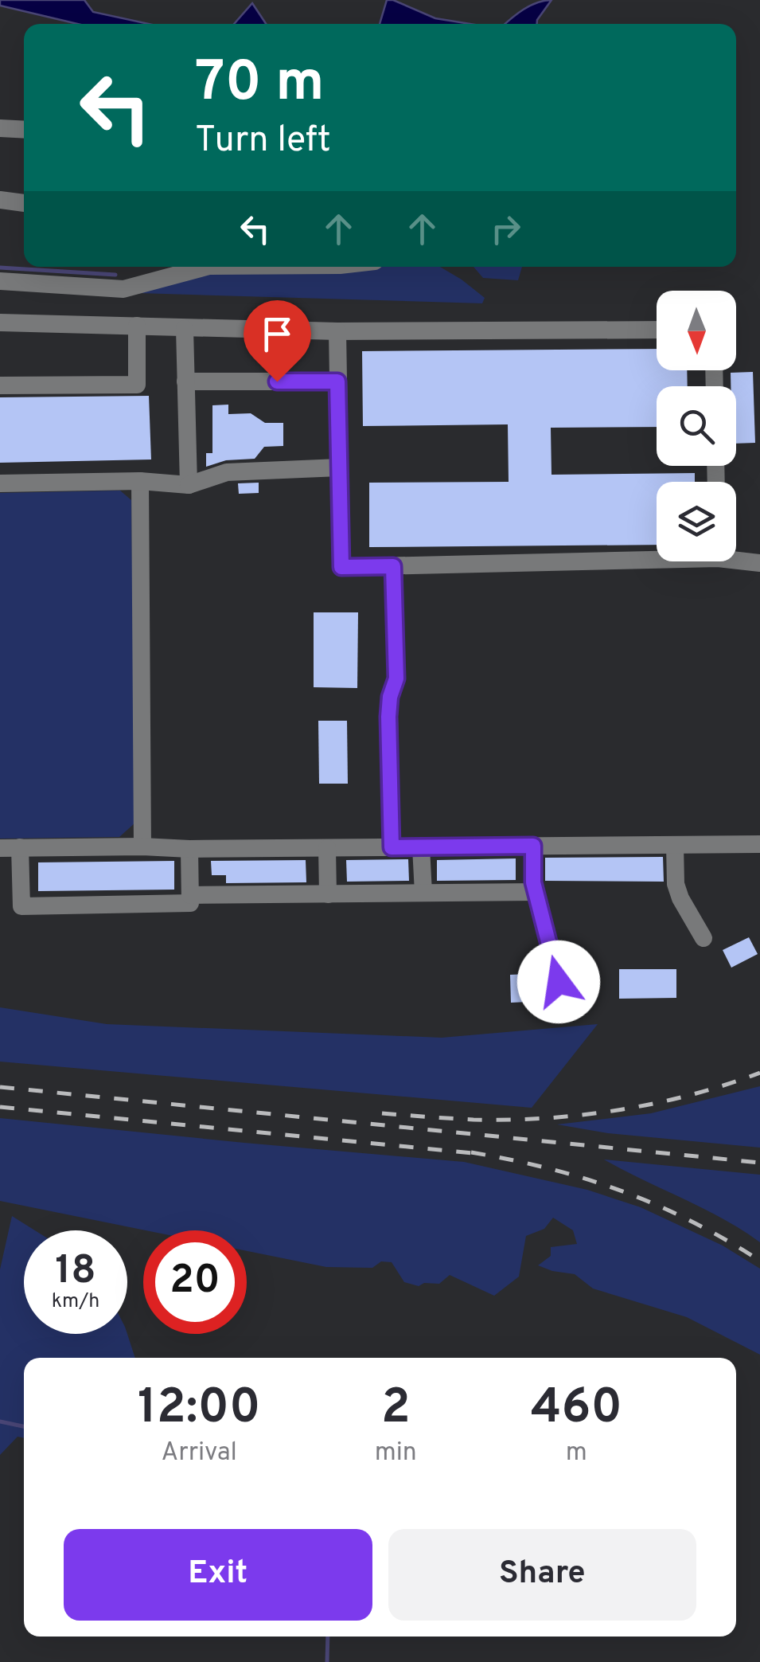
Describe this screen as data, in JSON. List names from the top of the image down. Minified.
{"north":"bottom","page":{"turn":["70 m","Turn left"],"speed":"18 km/h","limit":"20","eta":["12:00","Arrival","2","min","460","m"],"buttons":["Exit","Share"]}}
